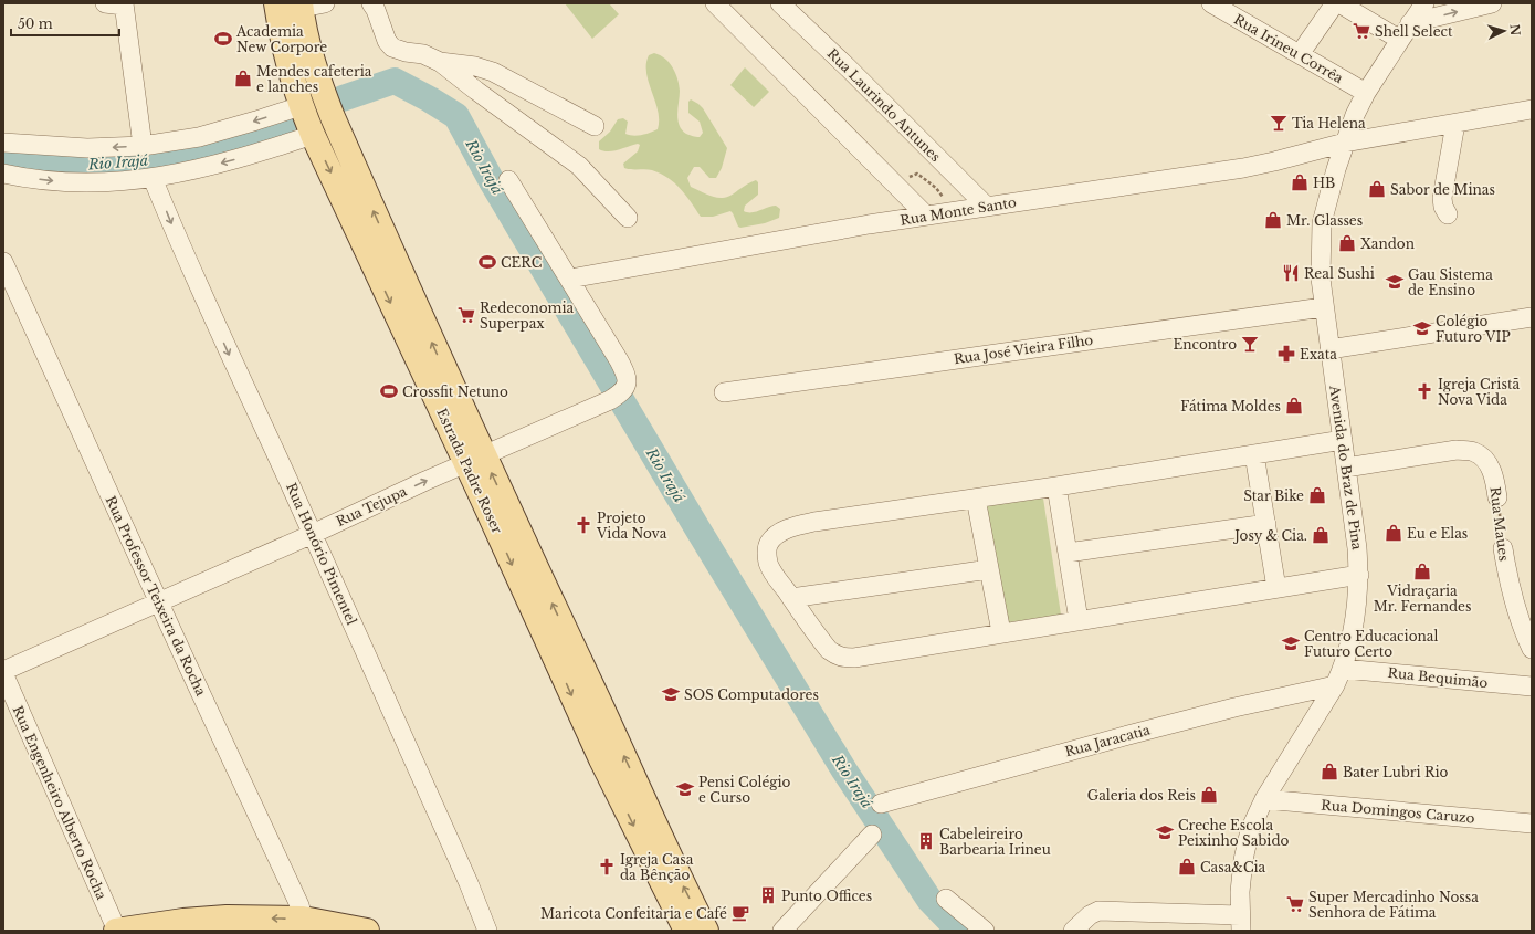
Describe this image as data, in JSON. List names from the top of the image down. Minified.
{"streets":{"main road":["Estrada Padre Roser"],"street":["Rua Irineu Corrêa","Rua Laurindo Antunes","Rua Monte Santo","Rua José Vieira Filho","Avenida do Braz de Pina","Rua Tejupa","Rua Maues","Rua Honório Pimentel","Rua Professor Teixeira da Rocha","Rua Bequimão","Rua Jaracatia","Rua Engenheiro Alberto Rocha","Rua Domingos Caruzo"]},"crossings":[["Rua Irineu Corrêa","Avenida do Braz de Pina"],["Rua Laurindo Antunes","Rua Monte Santo"],["Rua Monte Santo","Avenida do Braz de Pina"],["Rua Monte Santo","Rua Tejupa"],["Rua José Vieira Filho","Avenida do Braz de Pina"],["Avenida do Braz de Pina","Rua Maues"],["Avenida do Braz de Pina","Rua Bequimão"],["Avenida do Braz de Pina","Rua Jaracatia"],["Avenida do Braz de Pina","Rua Domingos Caruzo"],["Estrada Padre Roser","Rua Tejupa"],["Rua Tejupa","Rua Honório Pimentel"],["Rua Tejupa","Rua Professor Teixeira da Rocha"],["Rua Tejupa","Rua Engenheiro Alberto Rocha"],["Rua Bequimão","Rua Jaracatia"]],"one_way":["Rua Honório Pimentel"],"water":["Rio Irajá"],"places":{"supermarket":["Shell Select","Redeconomia Superpax","Super Mercadinho Nossa Senhora de Fátima"],"sports":["Academia New Corpore","CERC","Crossfit Netuno"],"shop":["Mendes cafeteria e lanches","HB","Sabor de Minas","Mr. Glasses","Xandon","Fátima Moldes","Star Bike","Eu e Elas","Josy & Cia.","Vidraçaria Mr. Fernandes","Bater Lubri Rio","Galeria dos Reis","Casa&Cia"],"bar":["Tia Helena","Encontro"],"restaurant":["Real Sushi"],"school or university":["Gau Sistema de Ensino","Colégio Futuro VIP","Centro Educacional Futuro Certo","SOS Computadores","Pensi Colégio e Curso","Creche Escola Peixinho Sabido"],"pharmacy":["Exata"],"church":["Igreja Cristã Nova Vida","Projeto Vida Nova","Igreja Casa da Bênção"],"building":["Cabeleireiro Barbearia Irineu","Punto Offices"],"cafe":["Maricota Confeitaria e Café"]},"scale_bar":"50 m","north":"right"}
